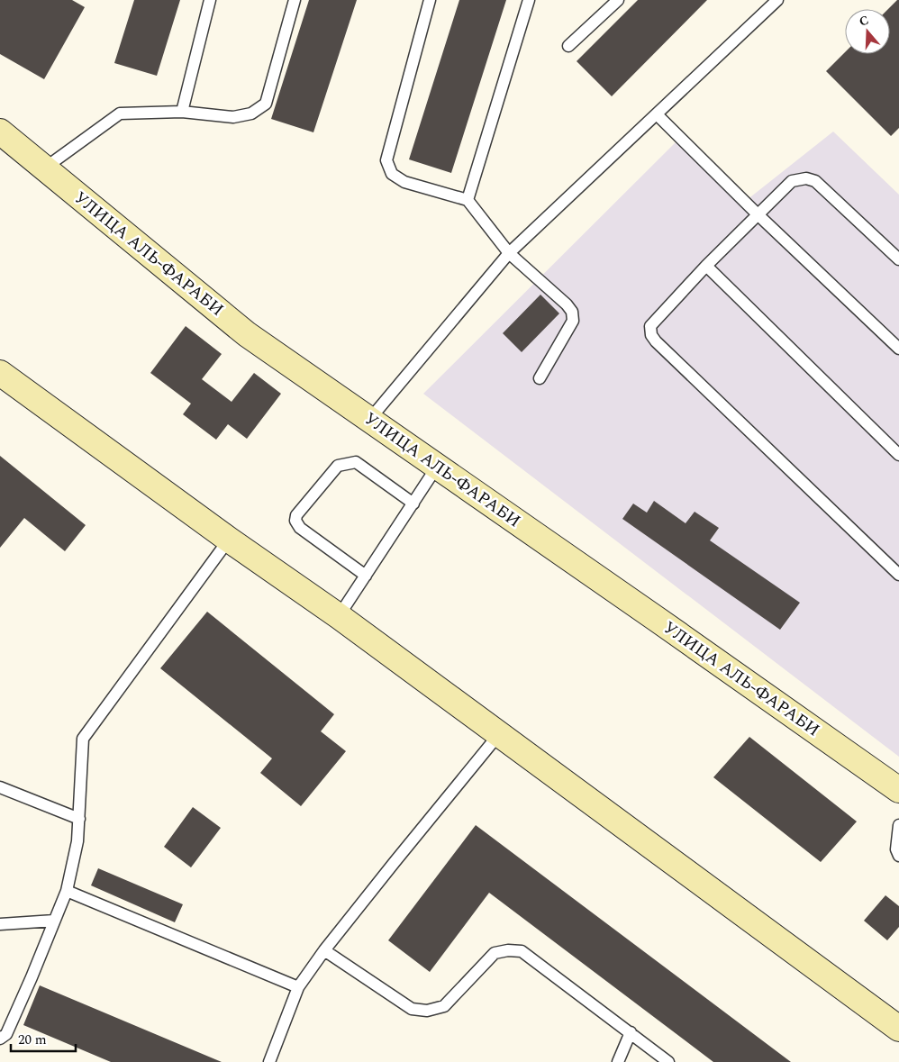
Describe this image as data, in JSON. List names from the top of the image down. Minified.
{"streets":{"main road":["УЛИЦА АЛЬ-ФАРАБИ"]},"scale_bar":"20 m","north":"top"}
